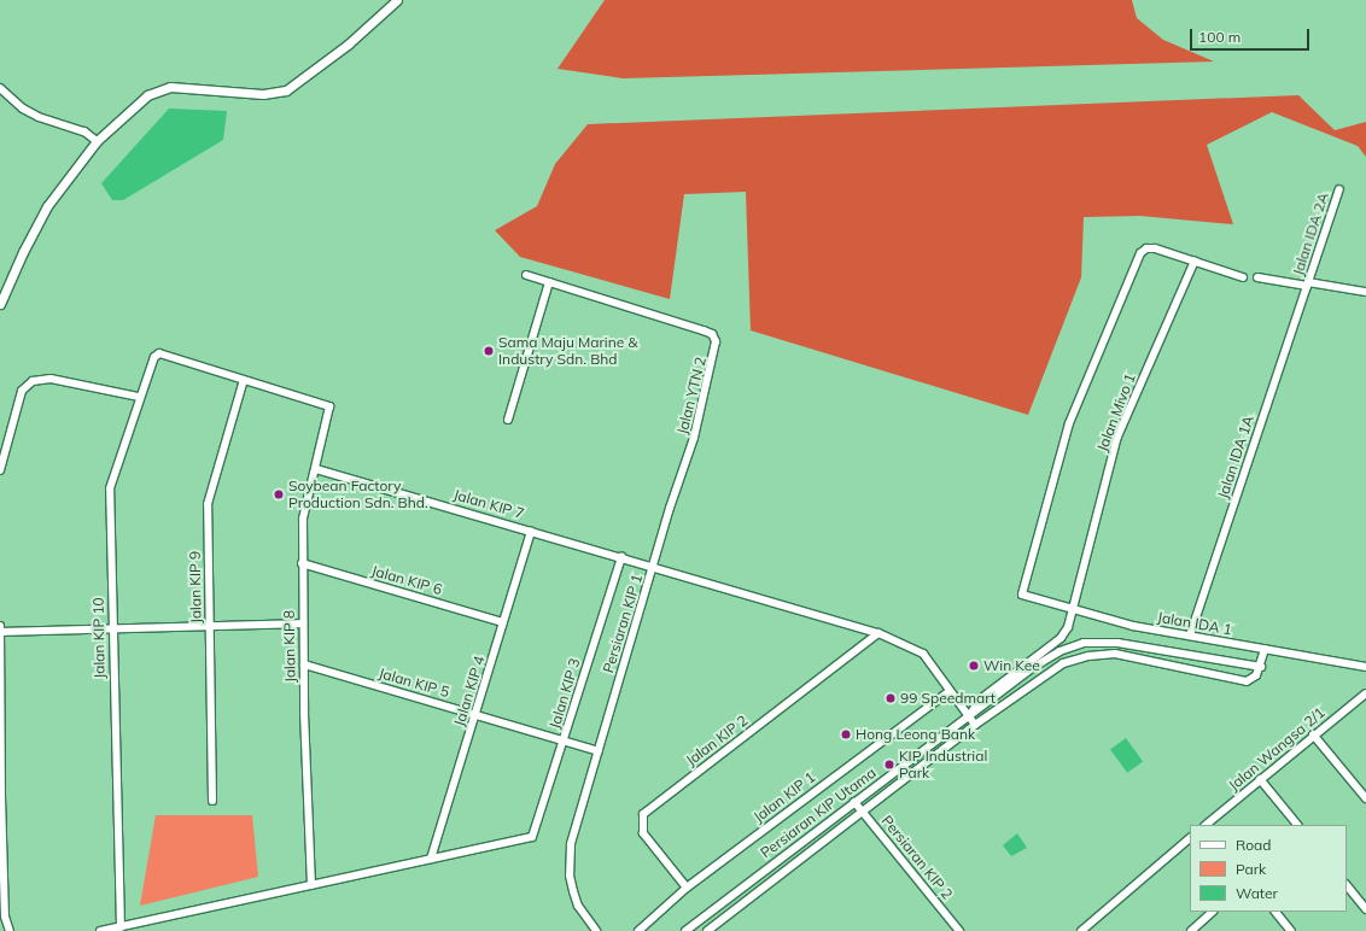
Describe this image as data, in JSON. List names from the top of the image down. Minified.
{"streets":{"street":["Jalan IDA 2A","Jalan YTN 2","Jalan Mivo 1","Jalan IDA 1A","Jalan KIP 7","Jalan KIP 6","Jalan KIP 9","Persiaran KIP 1","Jalan IDA 1","Jalan KIP 10","Jalan KIP 8","Jalan KIP 5","Jalan KIP 4","Jalan KIP 3","Jalan KIP 2","Jalan Wangsa 2/1","Jalan KIP 1","Persiaran KIP Utama","Persiaran KIP 2"]},"crossings":[["Jalan IDA 2A","Jalan IDA 1A"],["Jalan YTN 2","Jalan KIP 7"],["Jalan YTN 2","Persiaran KIP 1"],["Jalan Mivo 1","Persiaran KIP 1"],["Jalan Mivo 1","Jalan IDA 1"],["Jalan Mivo 1","Persiaran KIP Utama"],["Jalan IDA 1A","Jalan IDA 1"],["Jalan KIP 7","Persiaran KIP 1"],["Jalan KIP 7","Jalan KIP 8"],["Jalan KIP 7","Jalan KIP 4"],["Jalan KIP 7","Jalan KIP 3"],["Jalan KIP 6","Jalan KIP 8"],["Jalan KIP 6","Jalan KIP 4"],["Jalan KIP 9","Jalan KIP 10"],["Jalan KIP 9","Jalan KIP 8"],["Persiaran KIP 1","Jalan KIP 5"],["Persiaran KIP 1","Jalan KIP 2"],["Persiaran KIP 1","Jalan KIP 1"],["Persiaran KIP 1","Persiaran KIP Utama"],["Jalan KIP 10","Jalan KIP 8"],["Jalan KIP 8","Jalan KIP 5"],["Jalan KIP 5","Jalan KIP 4"],["Jalan KIP 5","Jalan KIP 3"],["Jalan KIP 4","Jalan KIP 3"],["Jalan KIP 2","Jalan KIP 1"],["Persiaran KIP Utama","Persiaran KIP 2"]],"places":["Sama Maju Marine & Industry Sdn. Bhd","Soybean Factory Production Sdn. Bhd.","Win Kee","99 Speedmart","Hong Leong Bank","KIP Industrial Park"],"legend":["Road","Park","Water"],"scale_bar":"100 m"}
